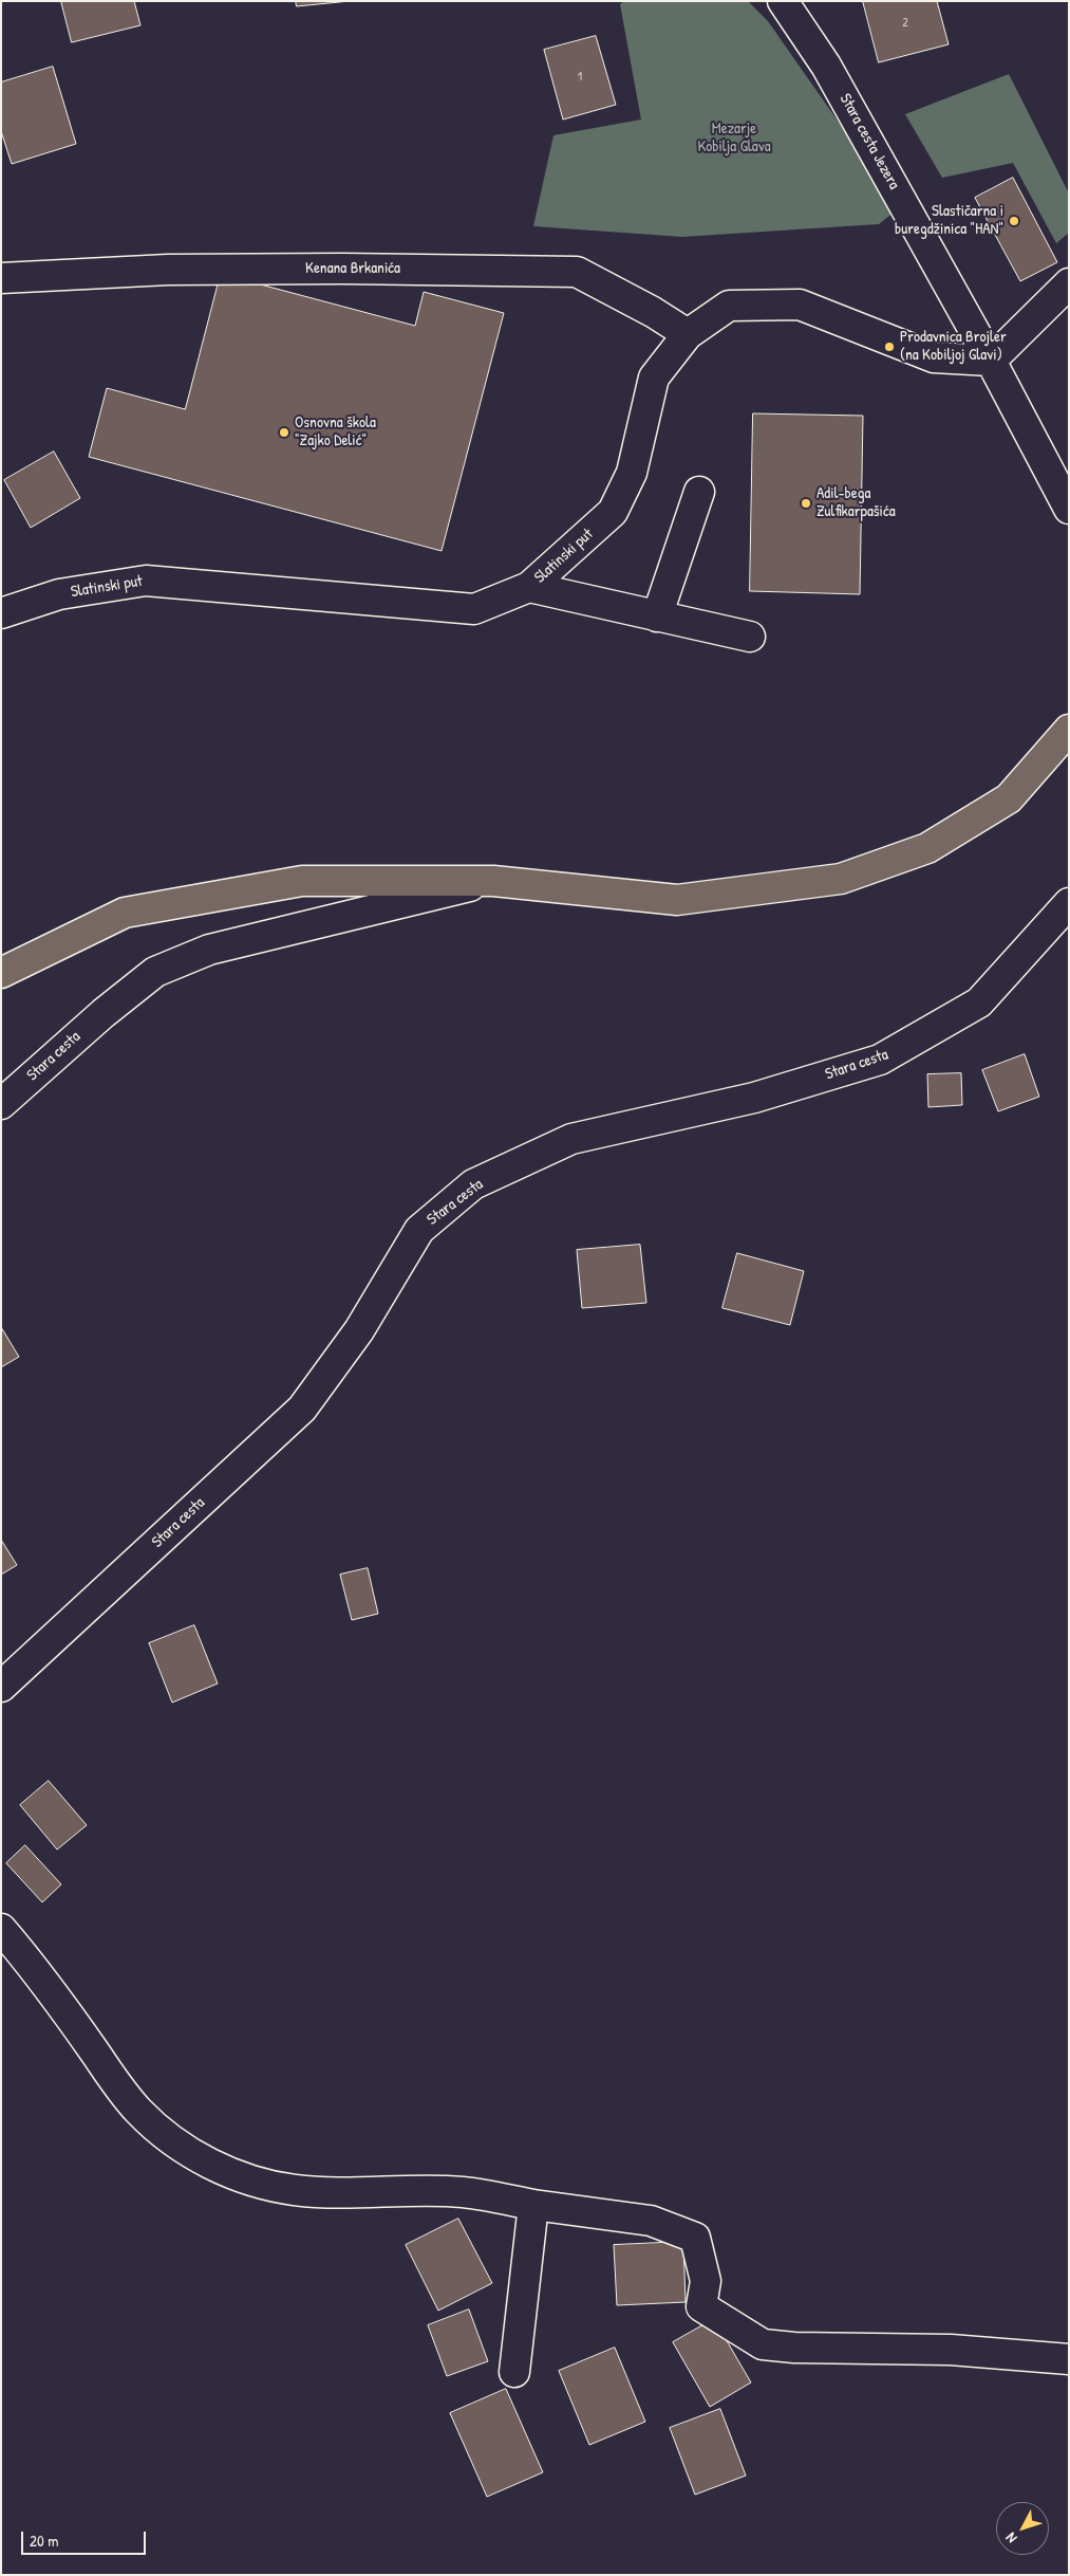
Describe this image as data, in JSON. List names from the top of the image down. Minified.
{"streets":{"main road":["Stara cesta"],"street":["Stara cesta Jezera","Kenana Brkanića","Slatinski put"]},"crossings":[["Stara cesta Jezera","Slatinski put"],["Kenana Brkanića","Slatinski put"]],"parks":["Mezarje Kobilja Glava"],"places":["Slastičarna i buregdžinica \"HAN\"","Prodavnica Brojler (na Kobiljoj Glavi)","Osnovna škola \"Zajko Delić\"","Adil-bega Zulfikarpašića"],"house_numbers":["2","1"],"scale_bar":"20 m","north":"bottom left"}
